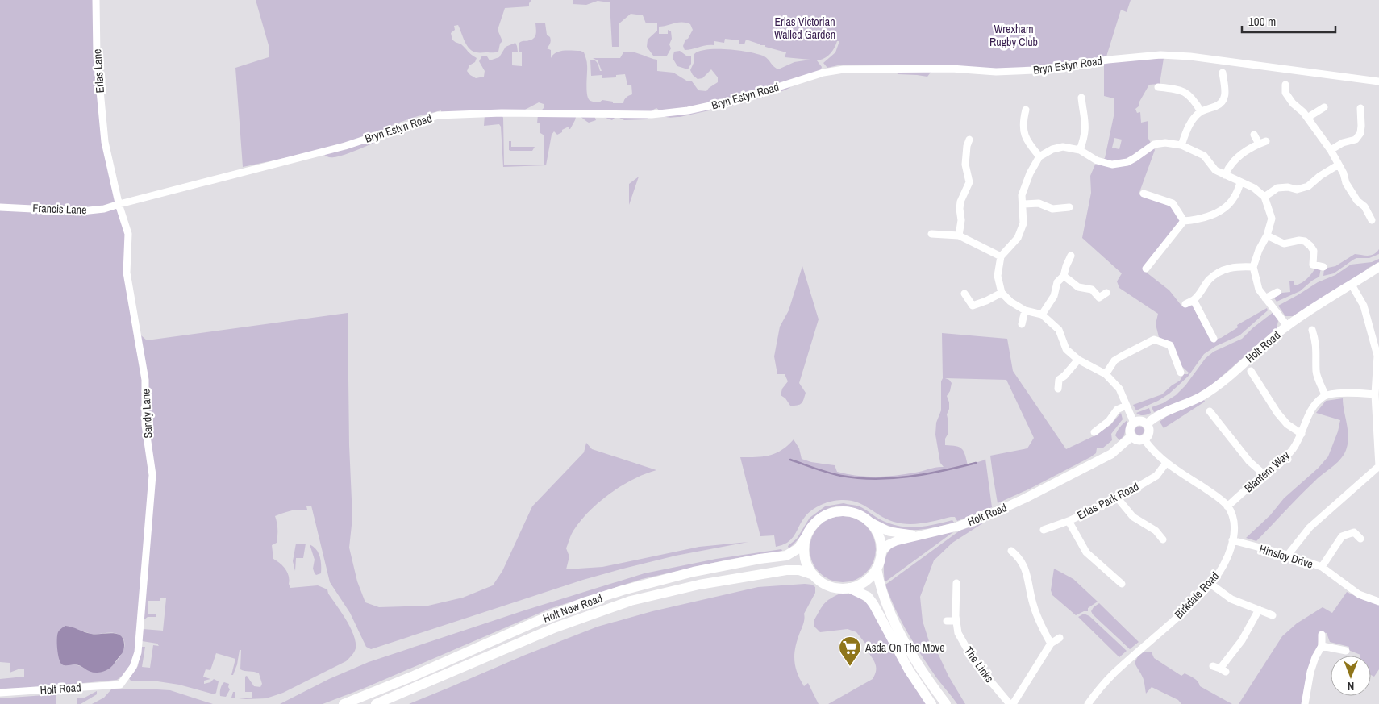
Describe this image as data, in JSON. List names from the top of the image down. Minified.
{"streets":{"highway":["Holt New Road"],"main road":["Holt Road"],"street":["Bryn Estyn Road","Erlas Lane","Francis Lane","Sandy Lane","Blantern Way","Erlas Park Road","Hinsley Drive","Birkdale Road","The Links"]},"crossings":[["Bryn Estyn Road","Francis Lane"],["Bryn Estyn Road","Sandy Lane"],["Erlas Lane","Sandy Lane"],["Francis Lane","Sandy Lane"],["Holt Road","Sandy Lane"],["Holt Road","Holt New Road"],["Blantern Way","Birkdale Road"],["Hinsley Drive","Birkdale Road"]],"parks":["Erlas Victorian Walled Garden","Wrexham Rugby Club"],"places":{"supermarket":["Asda On The Move"]},"scale_bar":"100 m","north":"bottom"}
